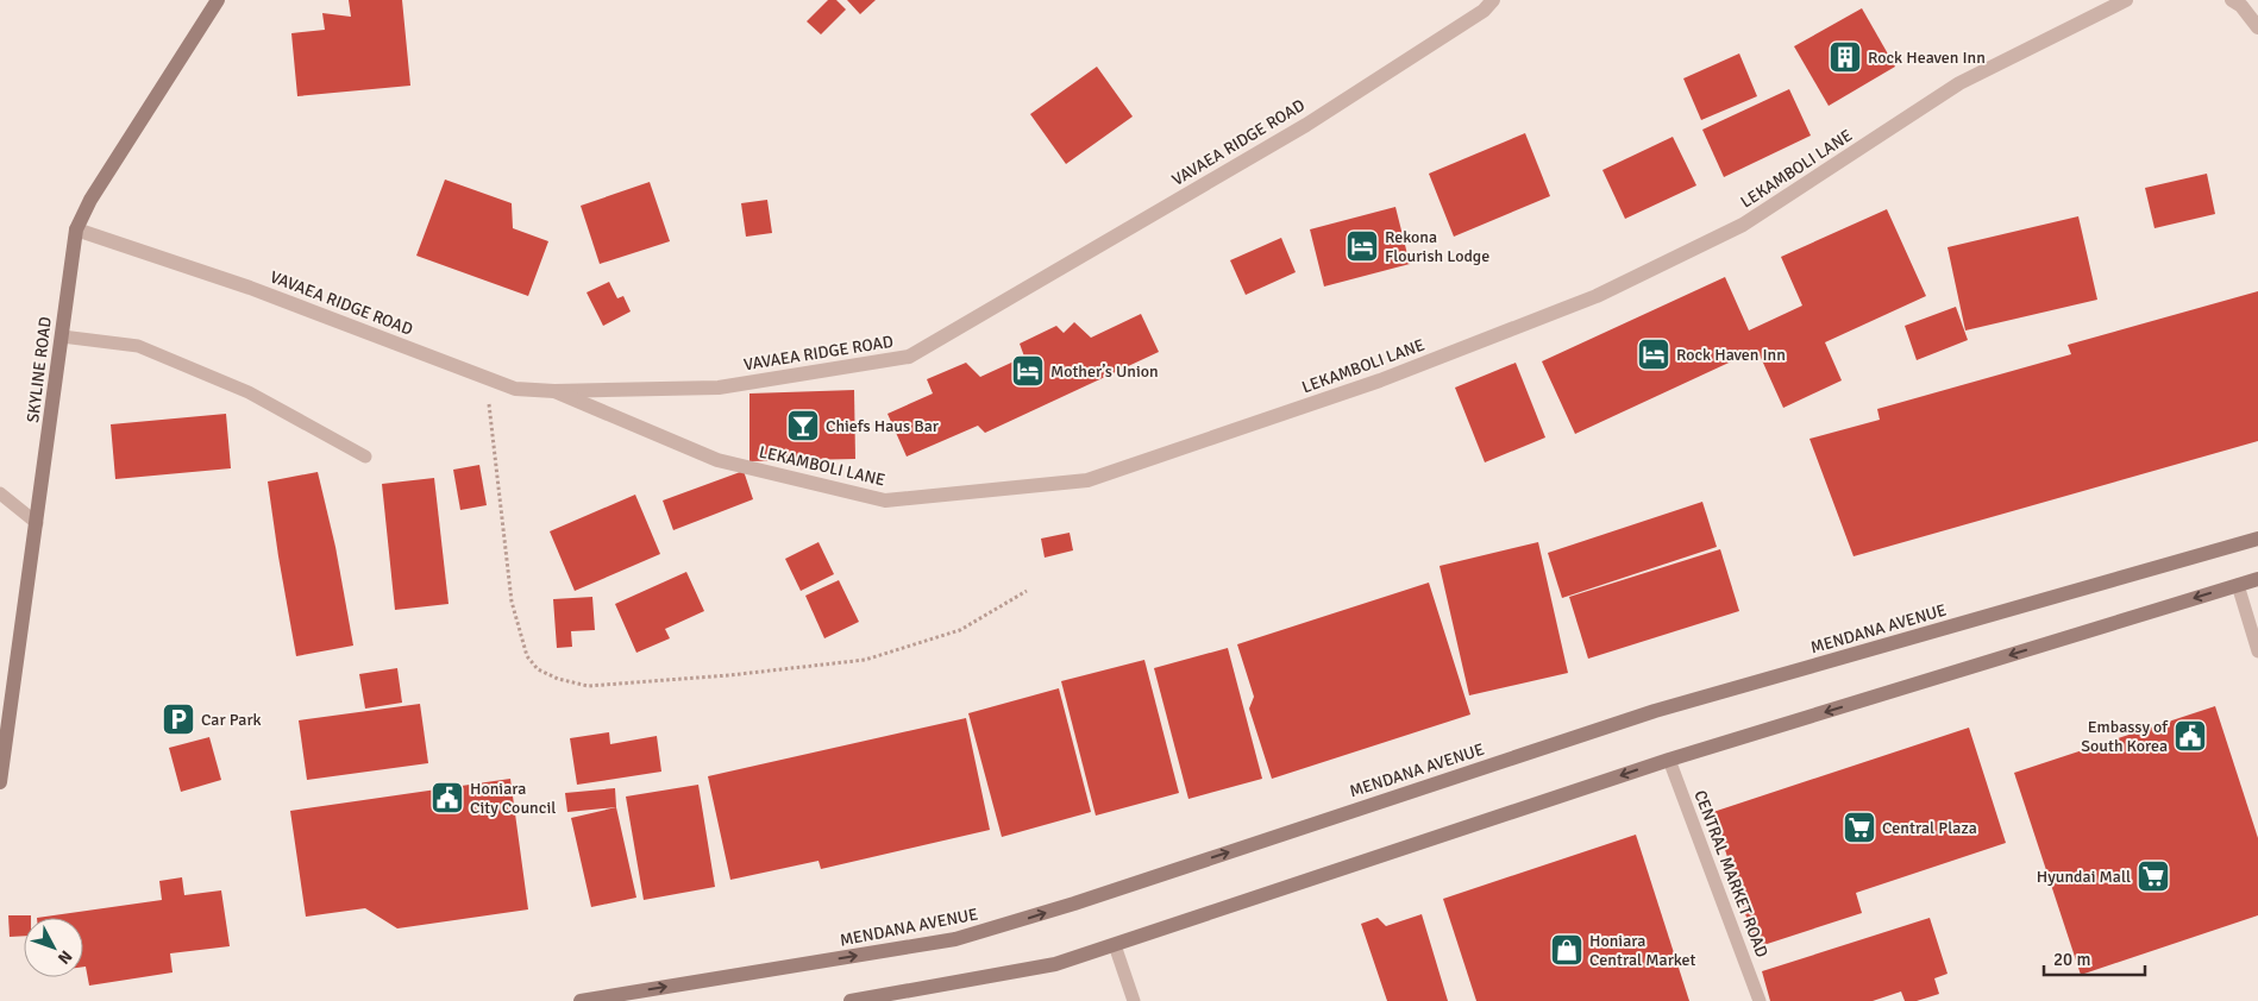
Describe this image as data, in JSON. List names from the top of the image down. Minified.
{"streets":{"main road":["SKYLINE ROAD","MENDANA AVENUE"],"street":["VAVAEA RIDGE ROAD","LEKAMBOLI LANE"],"lane":["CENTRAL MARKET ROAD"]},"crossings":[["VAVAEA RIDGE ROAD","LEKAMBOLI LANE"],["VAVAEA RIDGE ROAD","SKYLINE ROAD"]],"places":{"building":["Rock Heaven Inn"],"hotel":["Rekona Flourish Lodge","Rock Haven Inn","Mother’s Union"],"bar":["Chiefs Haus Bar"],"parking":["Car Park"],"public building":["Embassy of South Korea","Honiara City Council"],"supermarket":["Central Plaza","Hyundai Mall"],"shop":["Honiara Central Market"]},"scale_bar":"20 m","north":"bottom right"}
